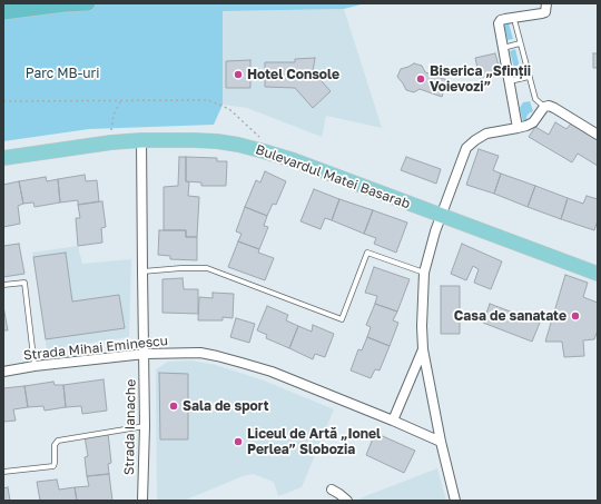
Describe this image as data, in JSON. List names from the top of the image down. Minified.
{"streets":{"main road":["Bulevardul Matei Basarab"],"street":["Strada Mihai Eminescu","Strada Ianache"]},"crossings":[["Bulevardul Matei Basarab","Strada Ianache"],["Strada Mihai Eminescu","Strada Ianache"]],"parks":["Parc MB-uri"],"places":["Hotel Console","Biserica „Sfinții Voievozi”","Casa de sanatate","Sala de sport","Liceul de Artă „Ionel Perlea” Slobozia"]}
